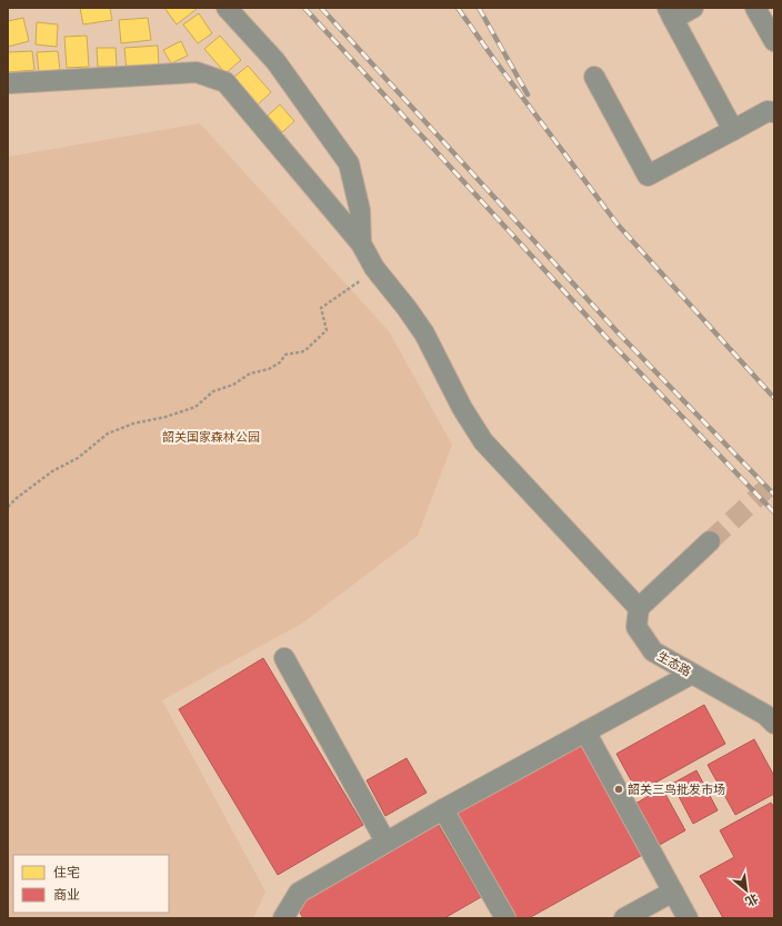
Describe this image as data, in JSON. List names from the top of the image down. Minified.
{"streets":{"street":["生态路"]},"parks":["韶关国家森林公园"],"places":["韶关三鸟批发市场"],"legend":["住宅","商业"],"north":"bottom right"}
